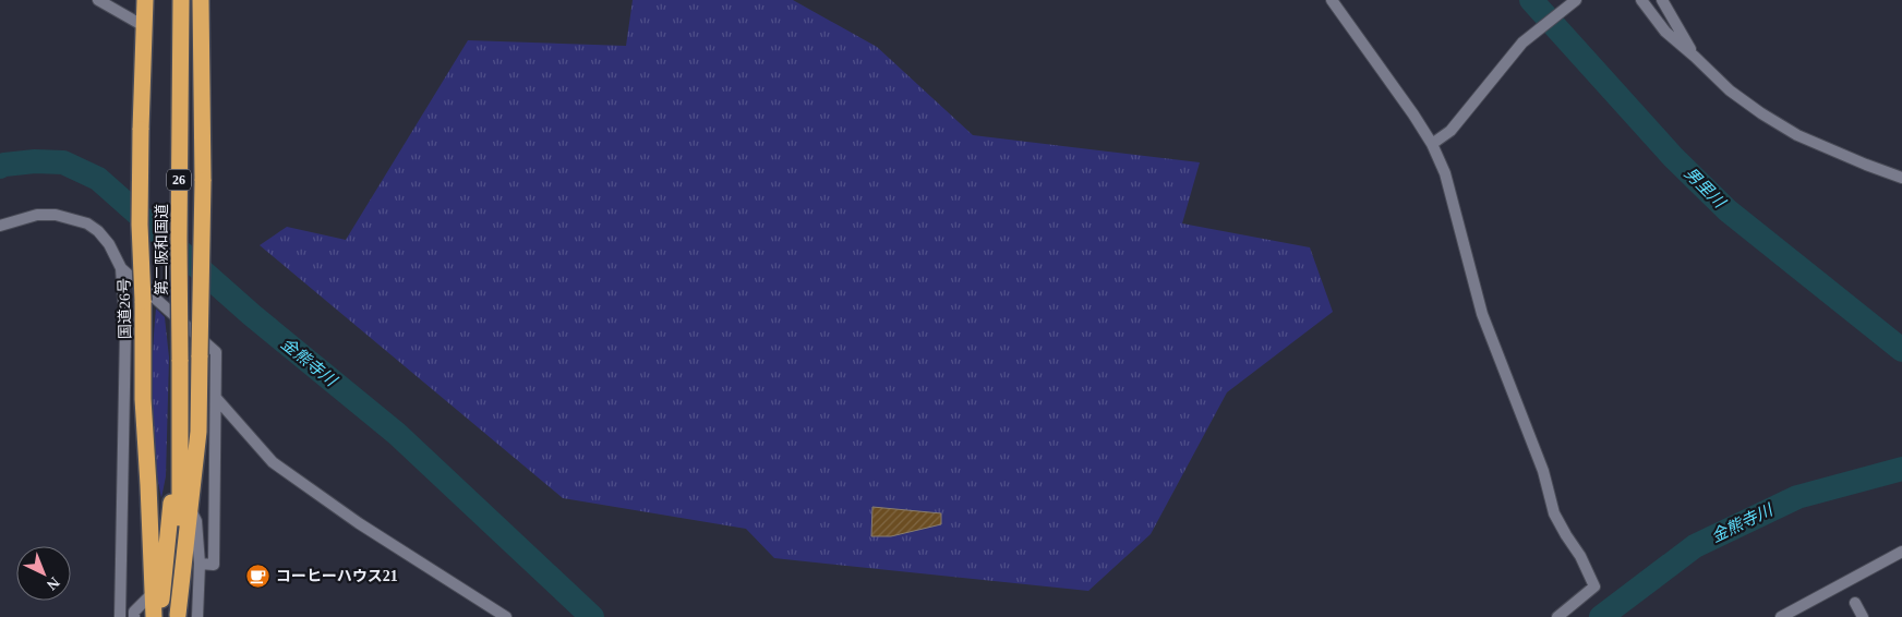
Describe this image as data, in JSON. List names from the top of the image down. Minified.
{"streets":{"highway":["26","第二阪和国道","国道26号"]},"crossings":[["26","第二阪和国道"]],"water":["男里川","金熊寺川"],"places":{"cafe":["コーヒーハウス21"]},"north":"bottom right"}
